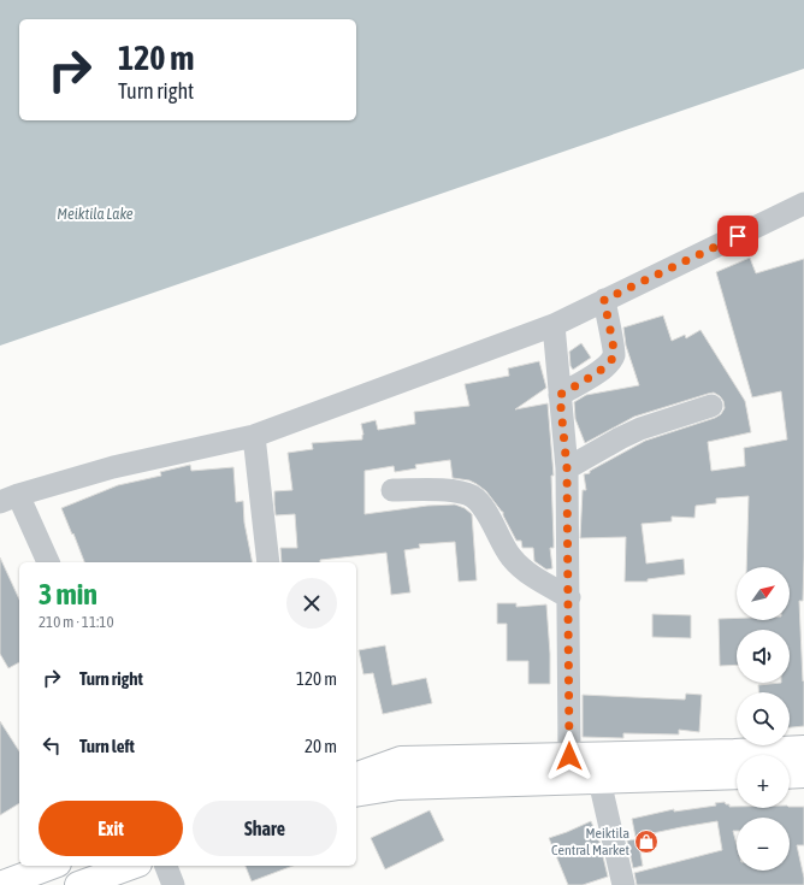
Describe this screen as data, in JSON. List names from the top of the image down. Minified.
{"water":["Meiktila Lake"],"places":{"shop":["Meiktila Central Market"]},"north":"top right","page":{"turn":["120 m","Turn right"],"heading":["3 min","210 m · 11:10"],"map_buttons":["+","−"],"list":[{"name":"Turn right","value":"120 m"},{"name":"Turn left","value":"20 m"}],"buttons":["Exit","Share"]}}
